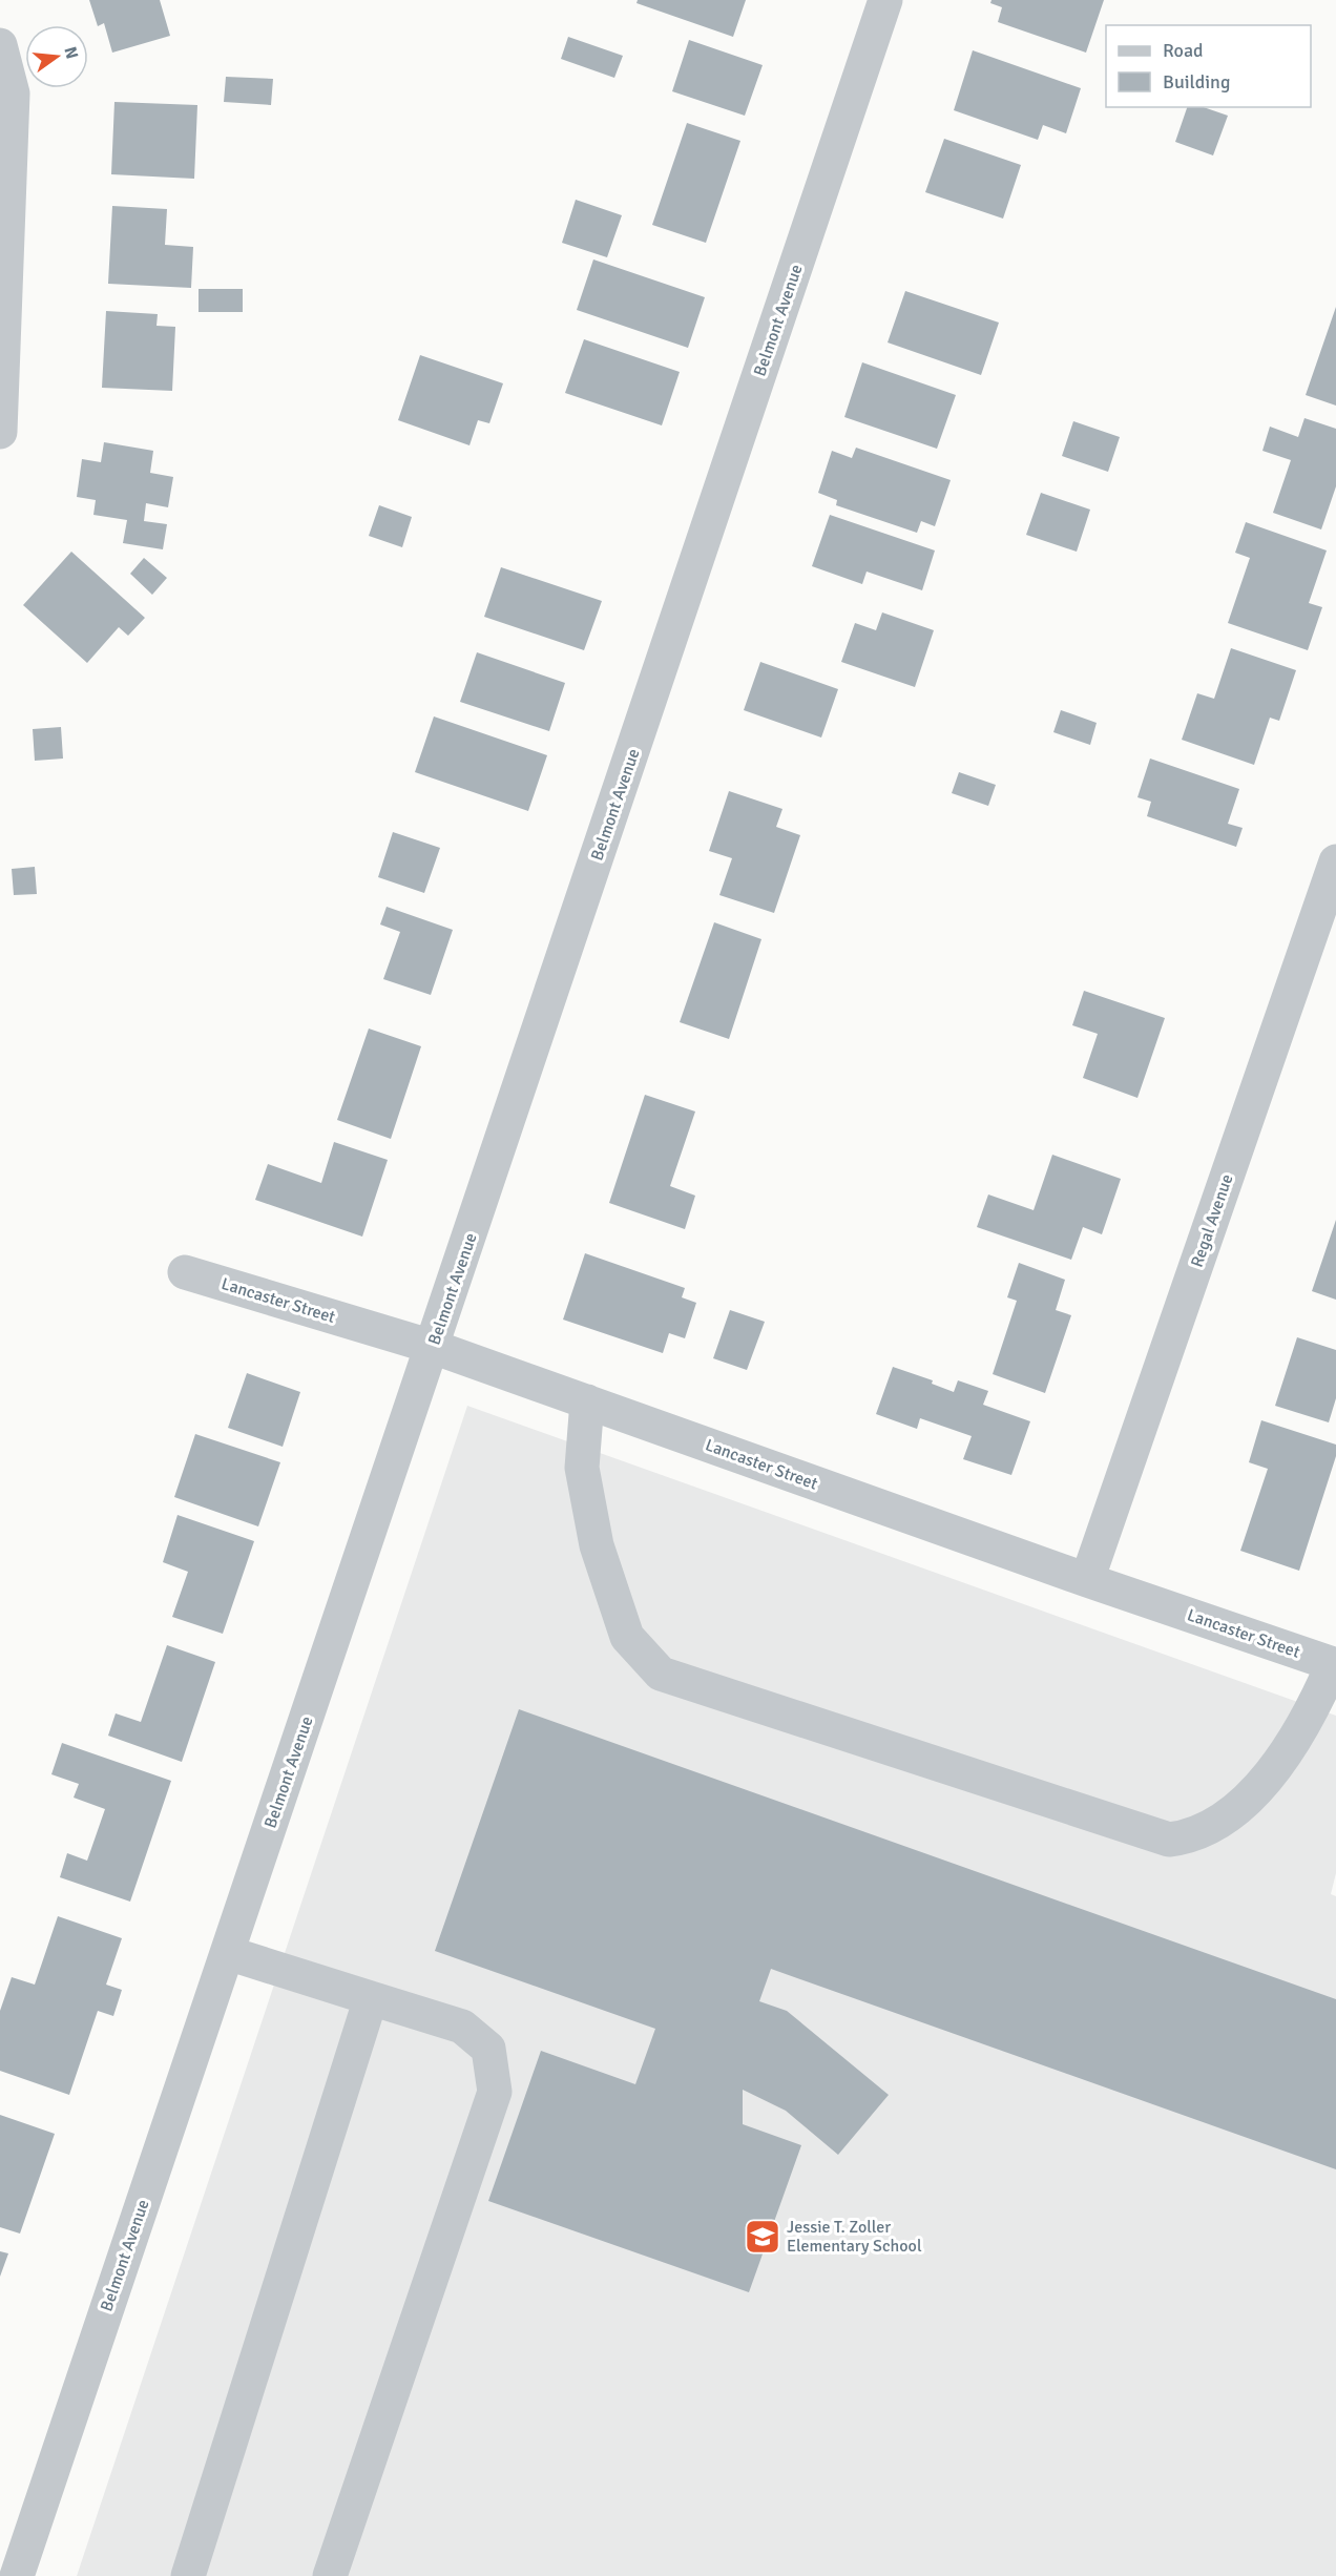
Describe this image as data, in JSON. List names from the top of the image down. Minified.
{"streets":{"street":["Belmont Avenue","Regal Avenue","Lancaster Street"]},"crossings":[["Belmont Avenue","Lancaster Street"],["Regal Avenue","Lancaster Street"]],"places":{"school or university":["Jessie T. Zoller Elementary School"]},"legend":["Road","Building"],"north":"right"}
